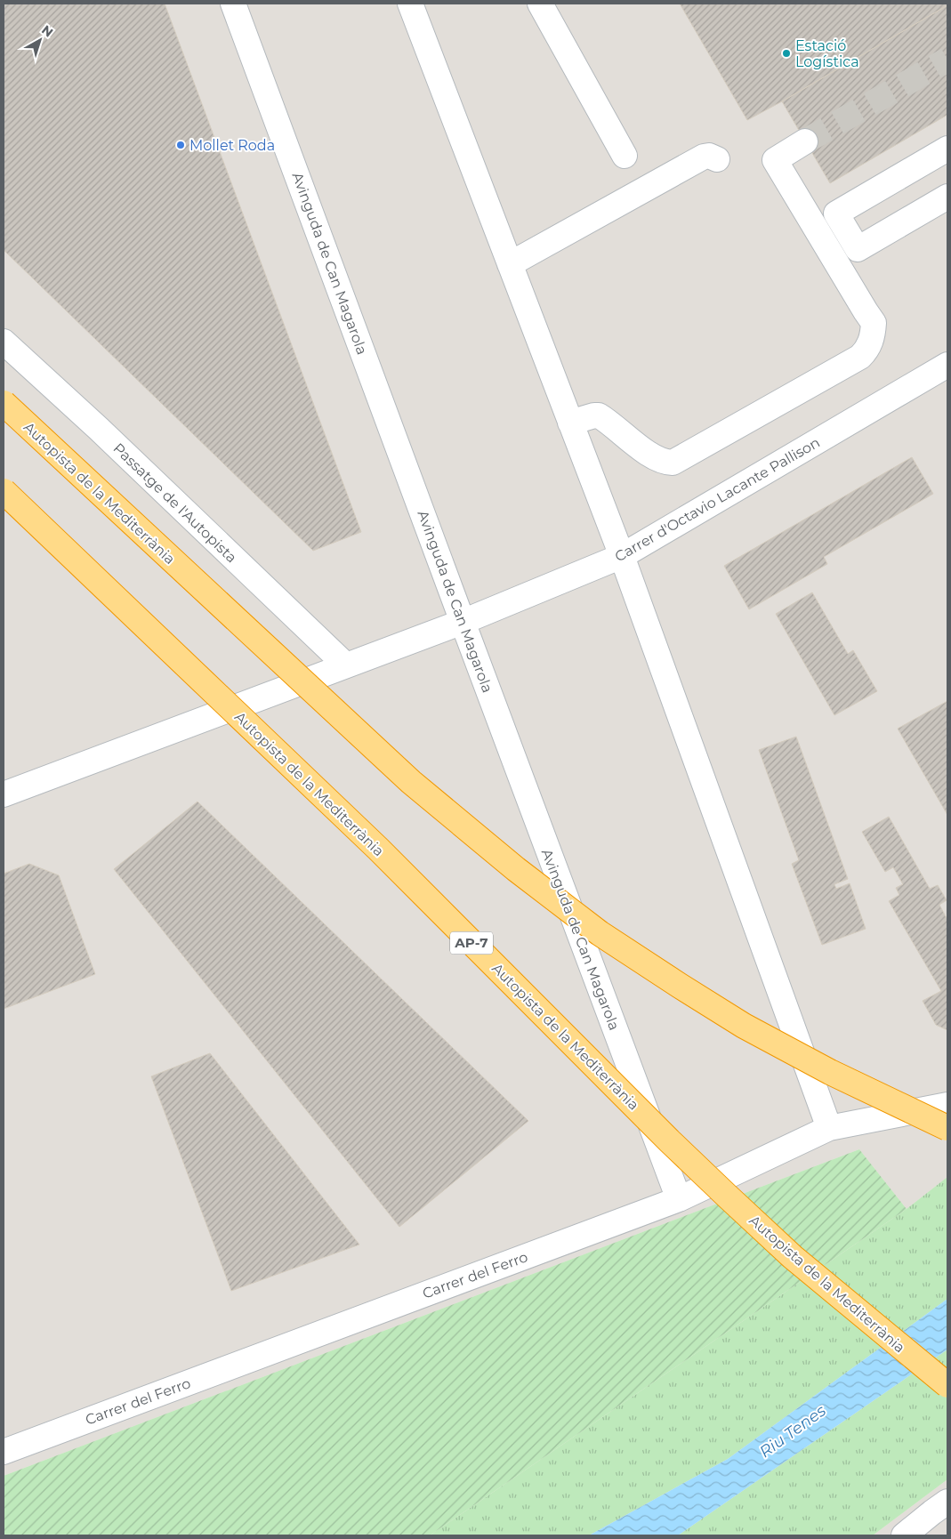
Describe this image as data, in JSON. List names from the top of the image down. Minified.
{"streets":{"highway":["Autopista de la Mediterrània","AP-7"],"street":["Avinguda de Can Magarola","Carrer d'Octavio Lacante Pallison","Passatge de l'Autopista","Carrer del Ferro"]},"crossings":[["Avinguda de Can Magarola","Carrer d'Octavio Lacante Pallison"],["Avinguda de Can Magarola","Carrer del Ferro"],["Carrer d'Octavio Lacante Pallison","Passatge de l'Autopista"]],"water":["Riu Tenes"],"places":["Estació Logística","Mollet Roda"],"north":"top right"}
